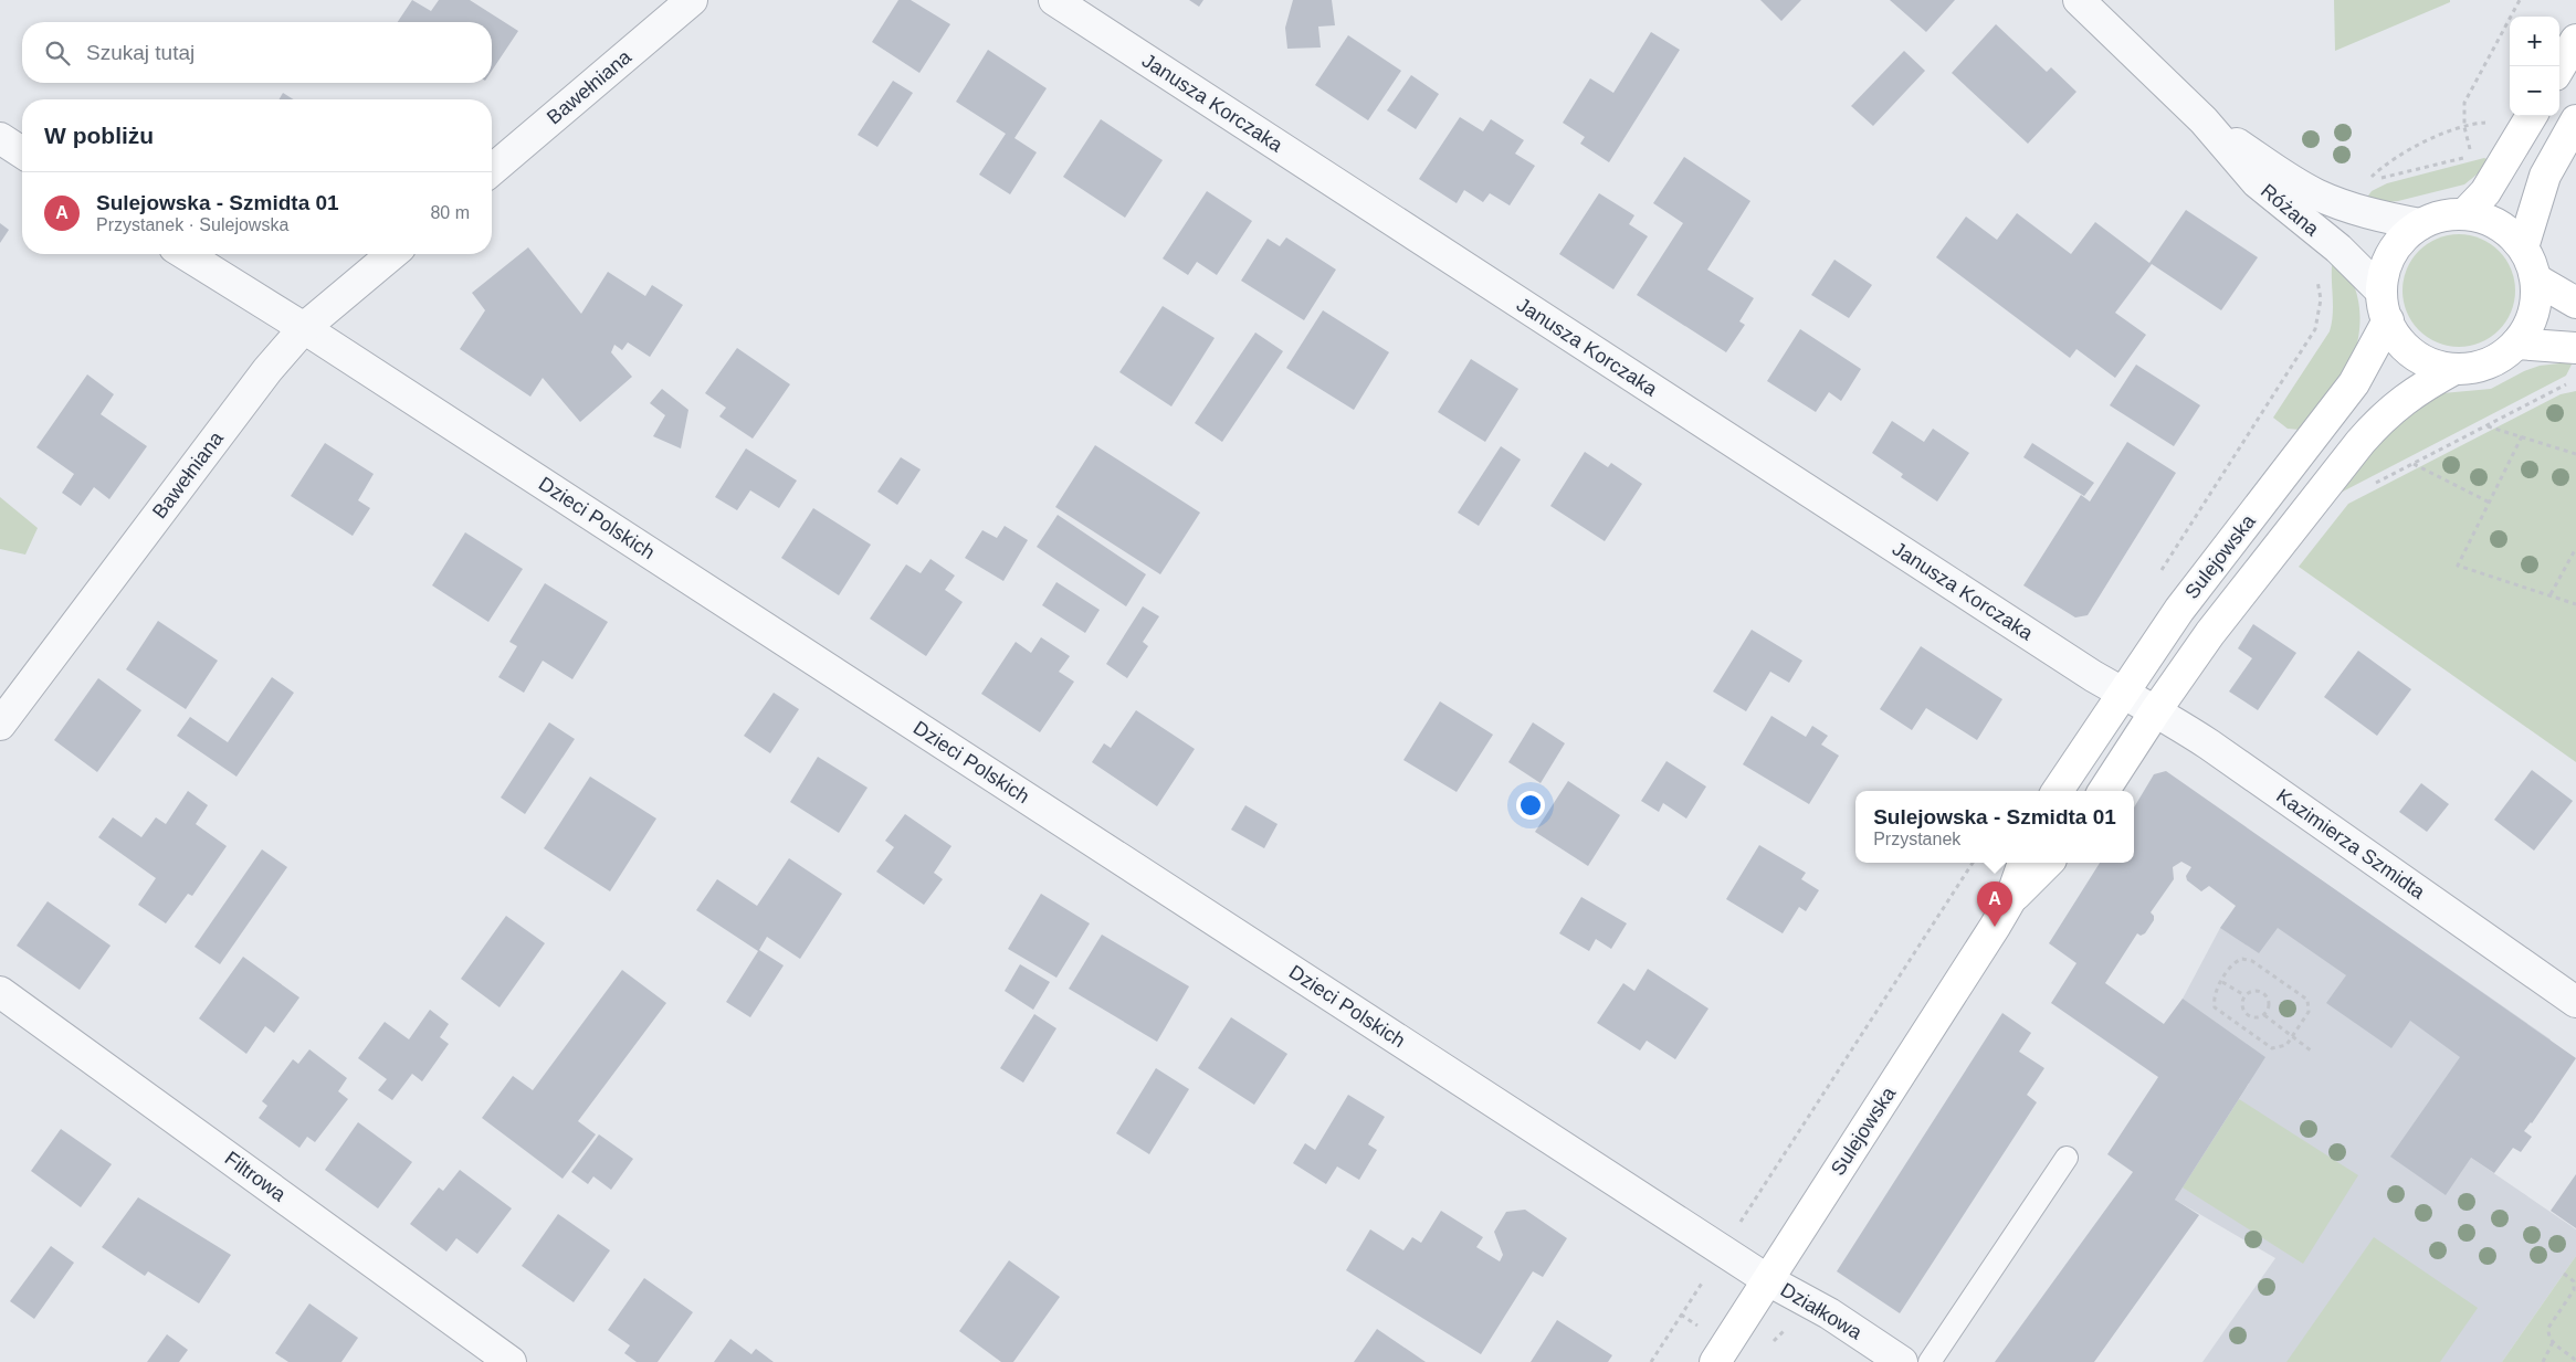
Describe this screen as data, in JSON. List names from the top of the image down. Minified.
{"streets":{"main road":["Sulejowska"],"street":["Bawełniana","Janusza Korczaka","Różana","Dzieci Polskich","Kazimierza Szmidta","Filtrowa","Działkowa"]},"crossings":[["Bawełniana","Dzieci Polskich"],["Janusza Korczaka","Sulejowska"],["Janusza Korczaka","Kazimierza Szmidta"],["Różana","Sulejowska"],["Dzieci Polskich","Sulejowska"],["Dzieci Polskich","Działkowa"],["Sulejowska","Kazimierza Szmidta"],["Sulejowska","Działkowa"]],"page":{"map_buttons":["+","−"],"search":"Szukaj tutaj","heading":"W pobliżu","list":[{"mark":"A","name":"Sulejowska - Szmidta 01","note":"Przystanek · Sulejowska","value":"80 m"}],"popup":["Sulejowska - Szmidta 01","Przystanek"],"pins":"A"}}
